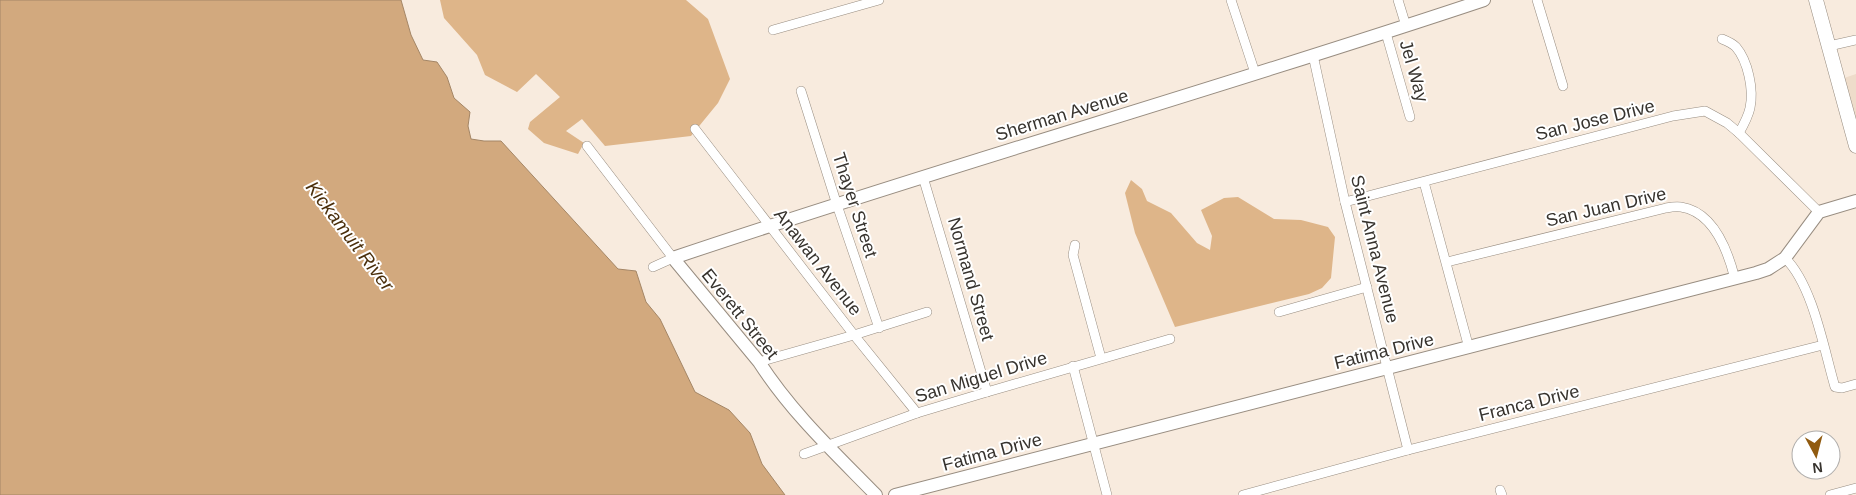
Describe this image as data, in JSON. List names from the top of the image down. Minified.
{"streets":{"street":["Jel Way","Sherman Avenue","San Jose Drive","Thayer Street","San Juan Drive","Saint Anna Avenue","Anawan Avenue","Normand Street","Everett Street","Fatima Drive","San Miguel Drive","Franca Drive"]},"crossings":[["Jel Way","Sherman Avenue"],["Sherman Avenue","Thayer Street"],["Sherman Avenue","Saint Anna Avenue"],["Sherman Avenue","Anawan Avenue"],["Sherman Avenue","Normand Street"],["Sherman Avenue","Everett Street"],["San Jose Drive","Saint Anna Avenue"],["San Jose Drive","Fatima Drive"],["San Juan Drive","Fatima Drive"],["Saint Anna Avenue","Fatima Drive"],["Saint Anna Avenue","Franca Drive"],["Anawan Avenue","San Miguel Drive"],["Normand Street","San Miguel Drive"],["Everett Street","San Miguel Drive"]],"water":["Kickamuit River"],"north":"bottom"}
